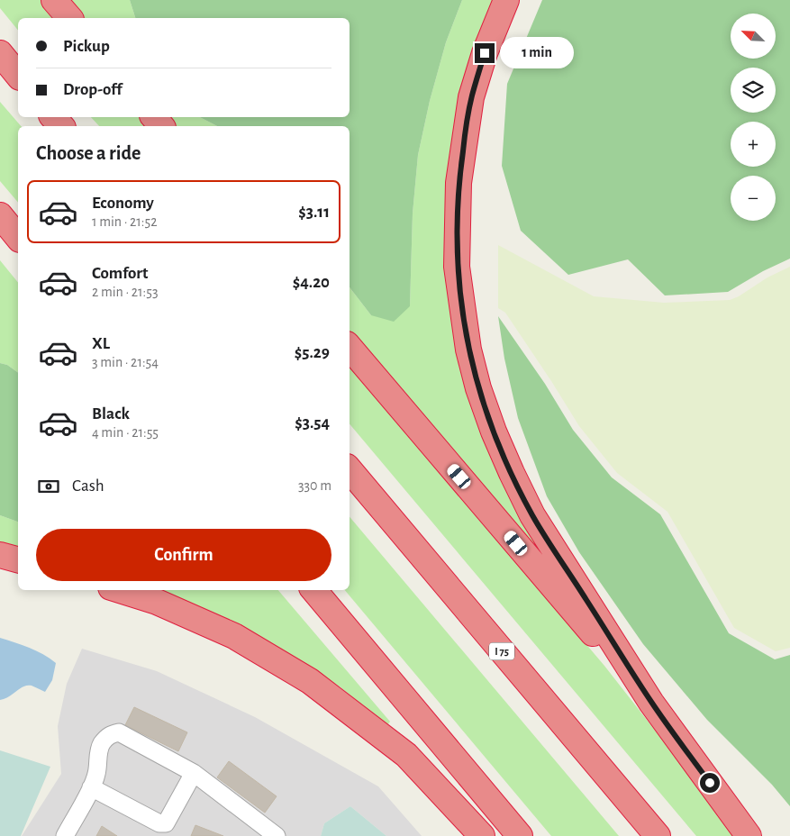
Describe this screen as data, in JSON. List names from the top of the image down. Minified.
{"streets":{"highway":["I 75"]},"north":"top left","page":{"map_buttons":["+","−"],"banner":["Pickup","Drop-off"],"bubble":"1 min","heading":"Choose a ride","list":[{"name":"Economy","note":"1 min · 21:52","value":"$3.11"},{"name":"Comfort","note":"2 min · 21:53","value":"$4.20"},{"name":"XL","note":"3 min · 21:54","value":"$5.29"},{"name":"Black","note":"4 min · 21:55","value":"$3.54"}],"pay":["Cash","330 m"],"buttons":"Confirm"}}
